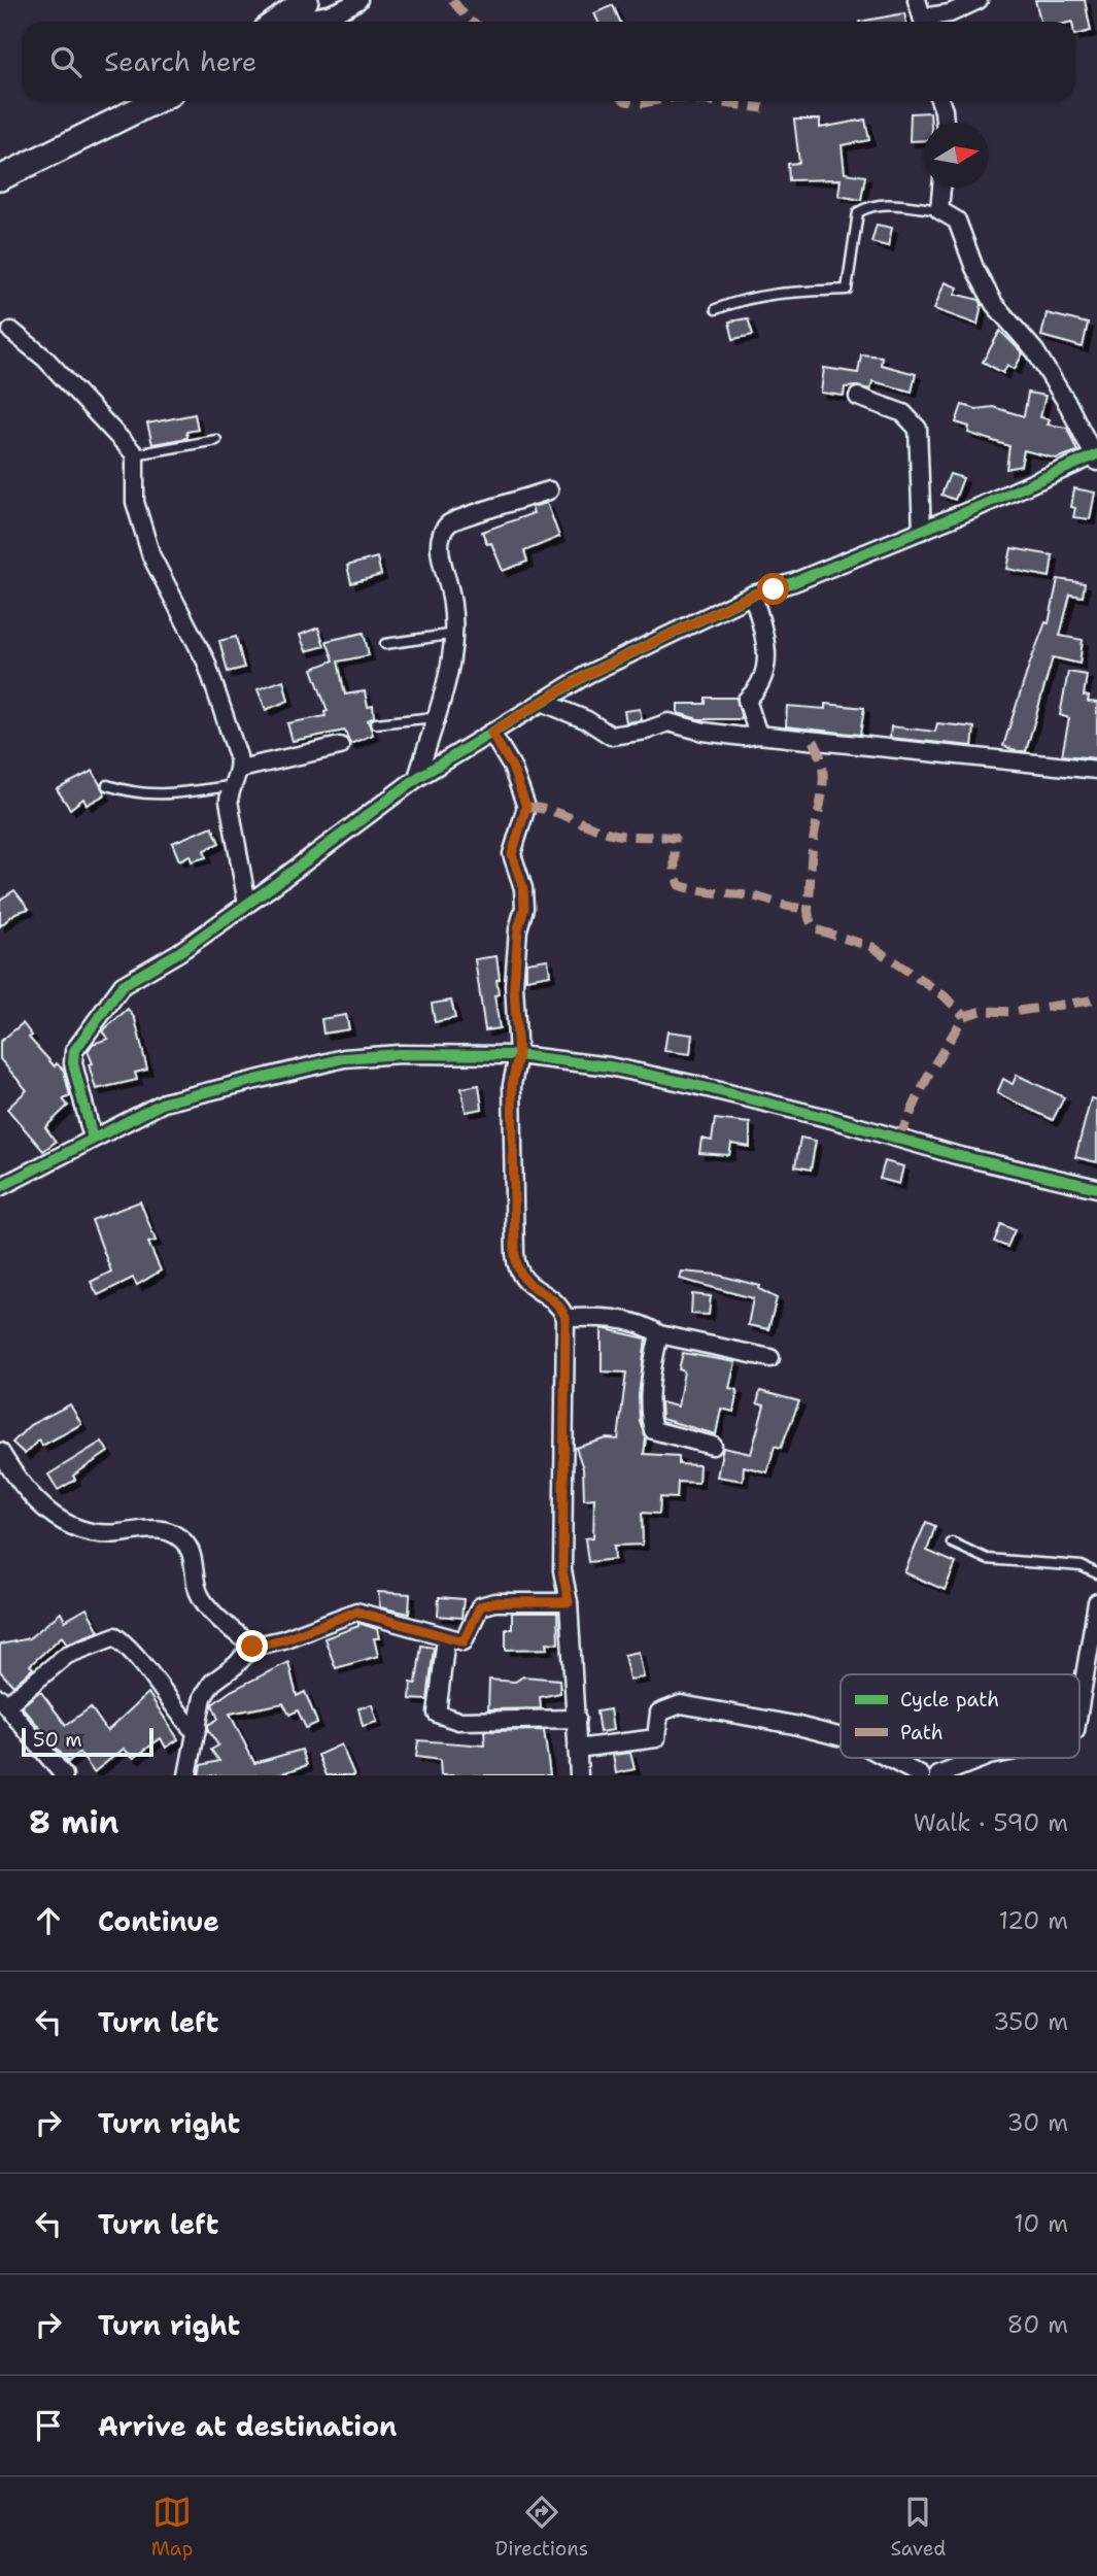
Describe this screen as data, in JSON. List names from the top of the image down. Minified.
{"legend":["Cycle path","Path"],"scale_bar":"50 m","north":"right","page":{"search":"Search here","scale":"50 m","heading":["8 min","Walk · 590 m"],"list":[["Continue","120 m"],["Turn left","350 m"],["Turn right","30 m"],["Turn left","10 m"],["Turn right","80 m"],"Arrive at destination"],"nav":["Map","Directions","Saved"]}}
